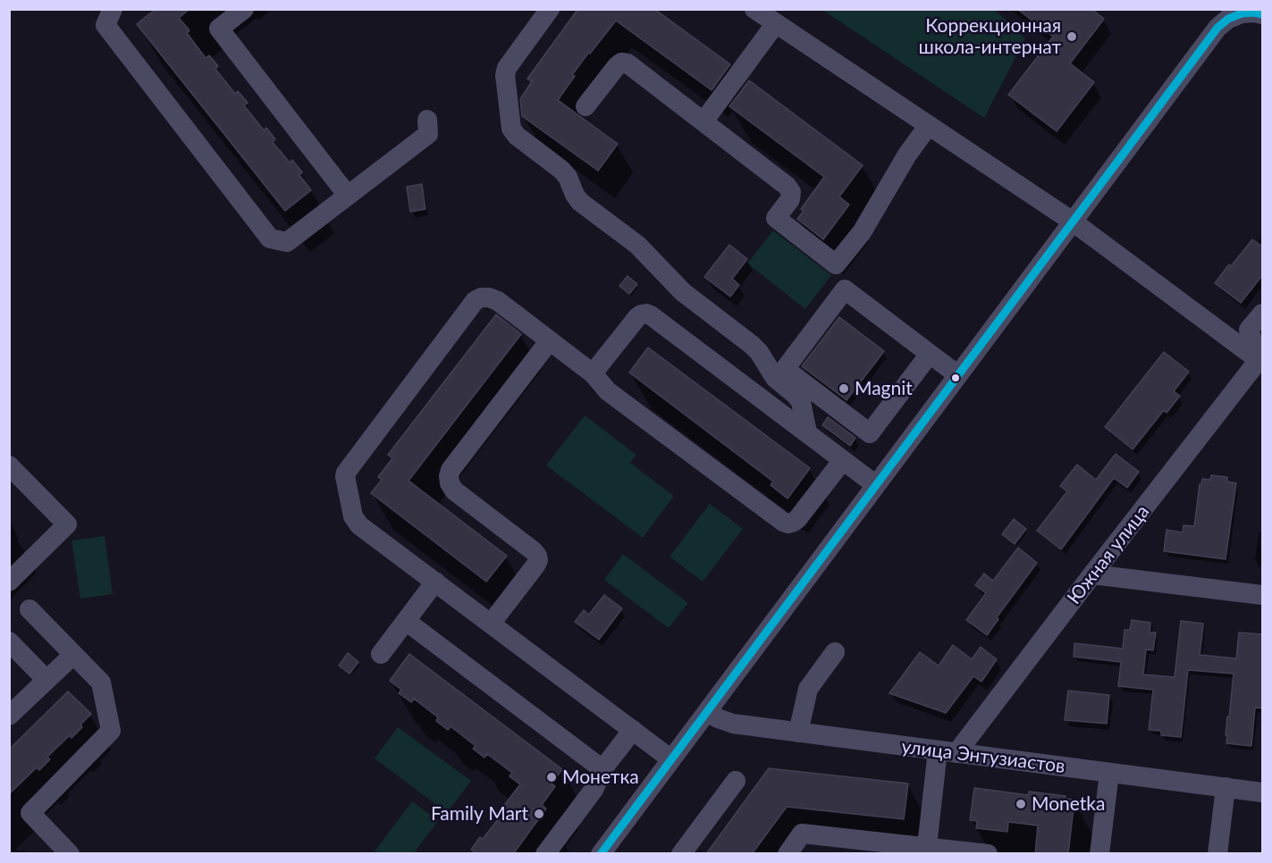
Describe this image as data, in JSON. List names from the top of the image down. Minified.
{"streets":{"street":["Южная улица","улица Энтузиастов"]},"crossings":[["Южная улица","улица Энтузиастов"]],"places":["Коррекционная школа-интернат","Magnit","Монетка","Monetka","Family Mart"]}
